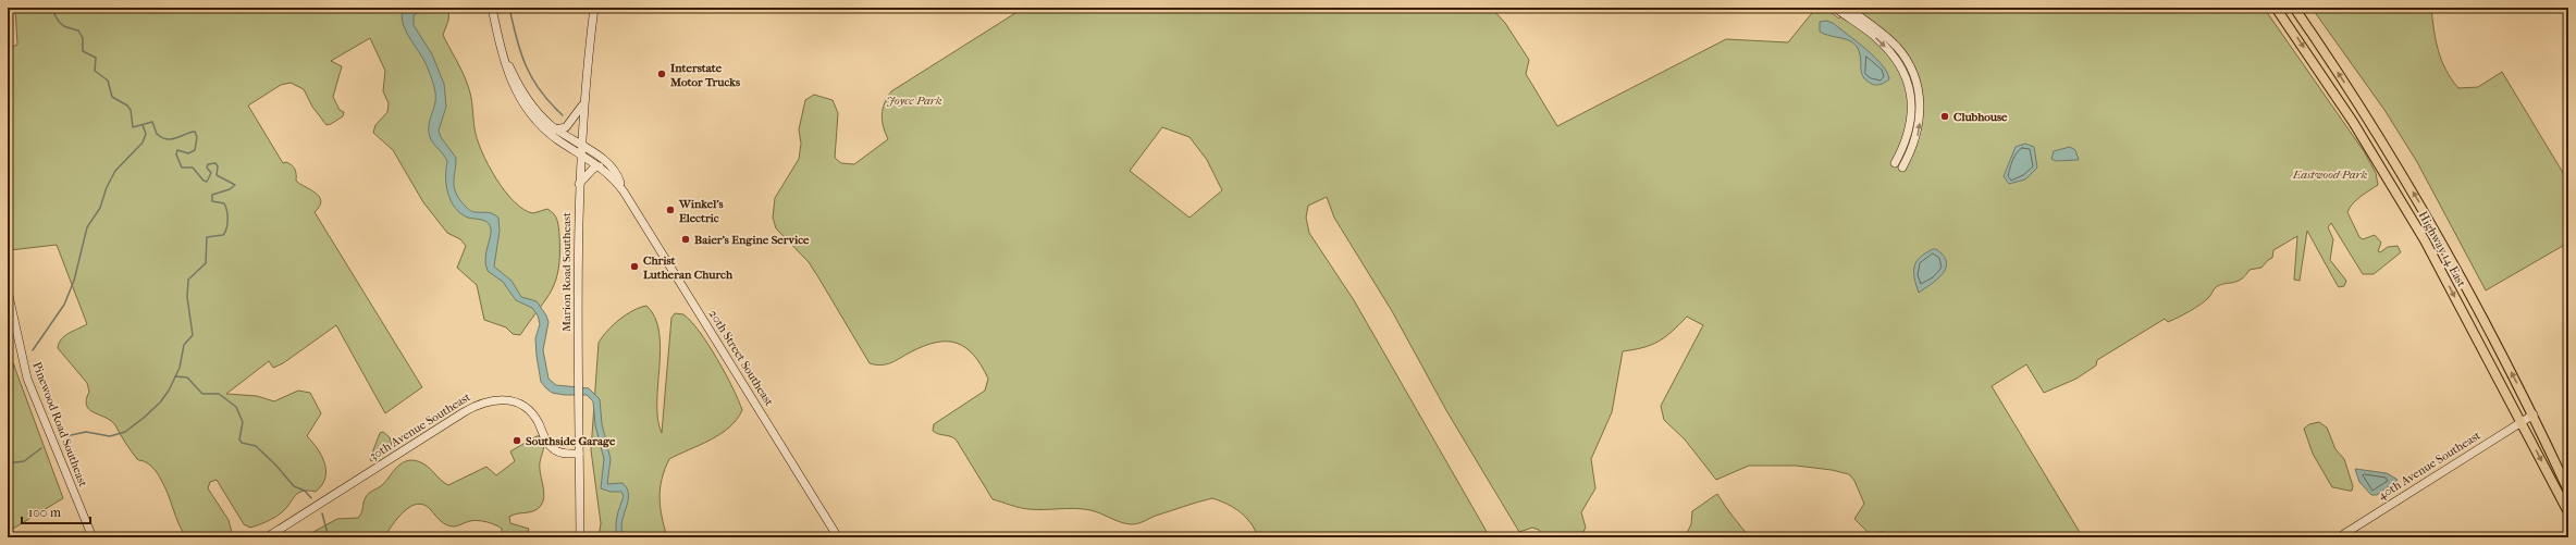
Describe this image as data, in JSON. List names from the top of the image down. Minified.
{"streets":{"main road":["Highway 14 East"],"street":["Marion Road Southeast","20th Street Southeast","Pinewood Road Southeast","30th Avenue Southeast","40th Avenue Southeast"]},"crossings":[["Highway 14 East","40th Avenue Southeast"],["Marion Road Southeast","20th Street Southeast"],["Marion Road Southeast","30th Avenue Southeast"]],"parks":["Joyce Park","Eastwood Park"],"places":["Interstate Motor Trucks","Clubhouse","Winkel's Electric","Baier's Engine Service","Christ Lutheran Church","Southside Garage"],"scale_bar":"100 m"}
